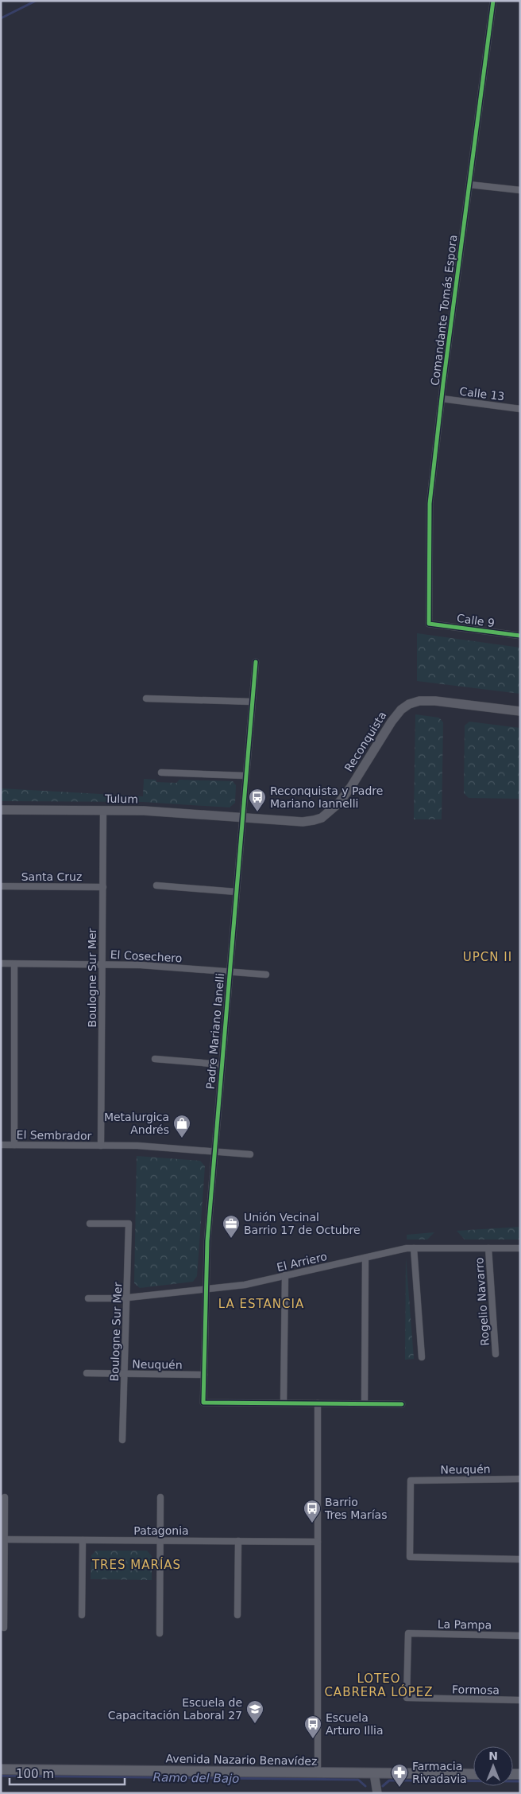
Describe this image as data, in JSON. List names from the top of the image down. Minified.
{"streets":{"main road":["Avenida Nazario Benavídez"],"street":["Comandante Tomás Espora","Calle 13","Calle 9","Reconquista","Tulum","Santa Cruz","El Cosechero","Boulogne Sur Mer","Padre Mariano Ianelli","El Sembrador","El Arriero","Rogelio Navarro","Neuquén","Patagonia","La Pampa","Formosa"]},"crossings":[["Comandante Tomás Espora","Calle 13"],["Comandante Tomás Espora","Calle 9"],["Reconquista","Tulum"],["Reconquista","Padre Mariano Ianelli"],["Tulum","Boulogne Sur Mer"],["Tulum","Padre Mariano Ianelli"],["Santa Cruz","Boulogne Sur Mer"],["El Cosechero","Boulogne Sur Mer"],["El Cosechero","Padre Mariano Ianelli"],["Boulogne Sur Mer","El Sembrador"],["Boulogne Sur Mer","El Arriero"],["Boulogne Sur Mer","Neuquén"],["Padre Mariano Ianelli","El Sembrador"],["Padre Mariano Ianelli","El Arriero"],["Padre Mariano Ianelli","Neuquén"],["El Arriero","Rogelio Navarro"],["La Pampa","Formosa"]],"districts":["UPCN II","LA ESTANCIA","TRES MARÍAS","LOTEO CABRERA LÓPEZ"],"water":["Ramo del Bajo"],"places":{"bus stop":["Reconquista y Padre Mariano Iannelli","Barrio Tres Marías","Escuela Arturo Illia"],"shop":["Metalurgica Andrés"],"office":["Unión Vecinal Barrio 17 de Octubre"],"school or university":["Escuela de Capacitación Laboral 27"],"pharmacy":["Farmacia Rivadavia"]},"scale_bar":"100 m","north":"top"}
